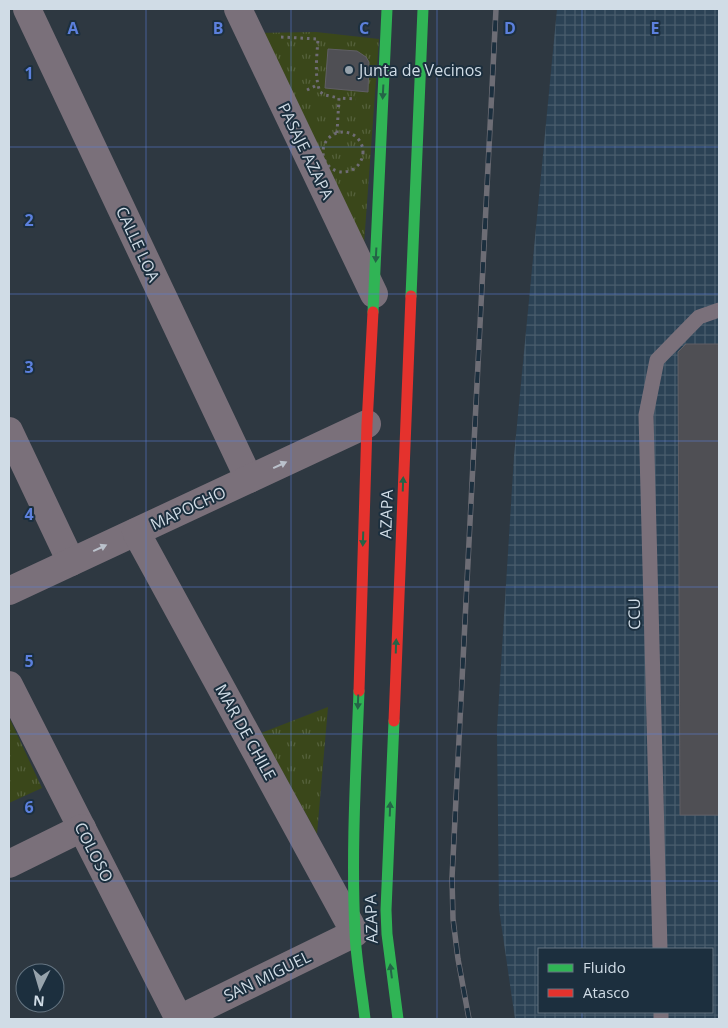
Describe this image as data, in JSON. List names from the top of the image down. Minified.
{"streets":{"street":["PASAJE AZAPA","CALLE LOA","MAPOCHO","AZAPA","MAR DE CHILE","COLOSO","SAN MIGUEL"],"lane":["CCU"]},"crossings":[["PASAJE AZAPA","AZAPA"],["CALLE LOA","MAPOCHO"],["MAPOCHO","AZAPA"],["MAPOCHO","MAR DE CHILE"],["AZAPA","MAR DE CHILE"],["AZAPA","SAN MIGUEL"],["MAR DE CHILE","SAN MIGUEL"],["COLOSO","SAN MIGUEL"]],"one_way":["MAPOCHO"],"places":["Junta de Vecinos"],"legend":["Fluido","Atasco"],"north":"bottom","grid":{"columns":["A","B","C","D","E"],"rows":["1","2","3","4","5","6"]}}
